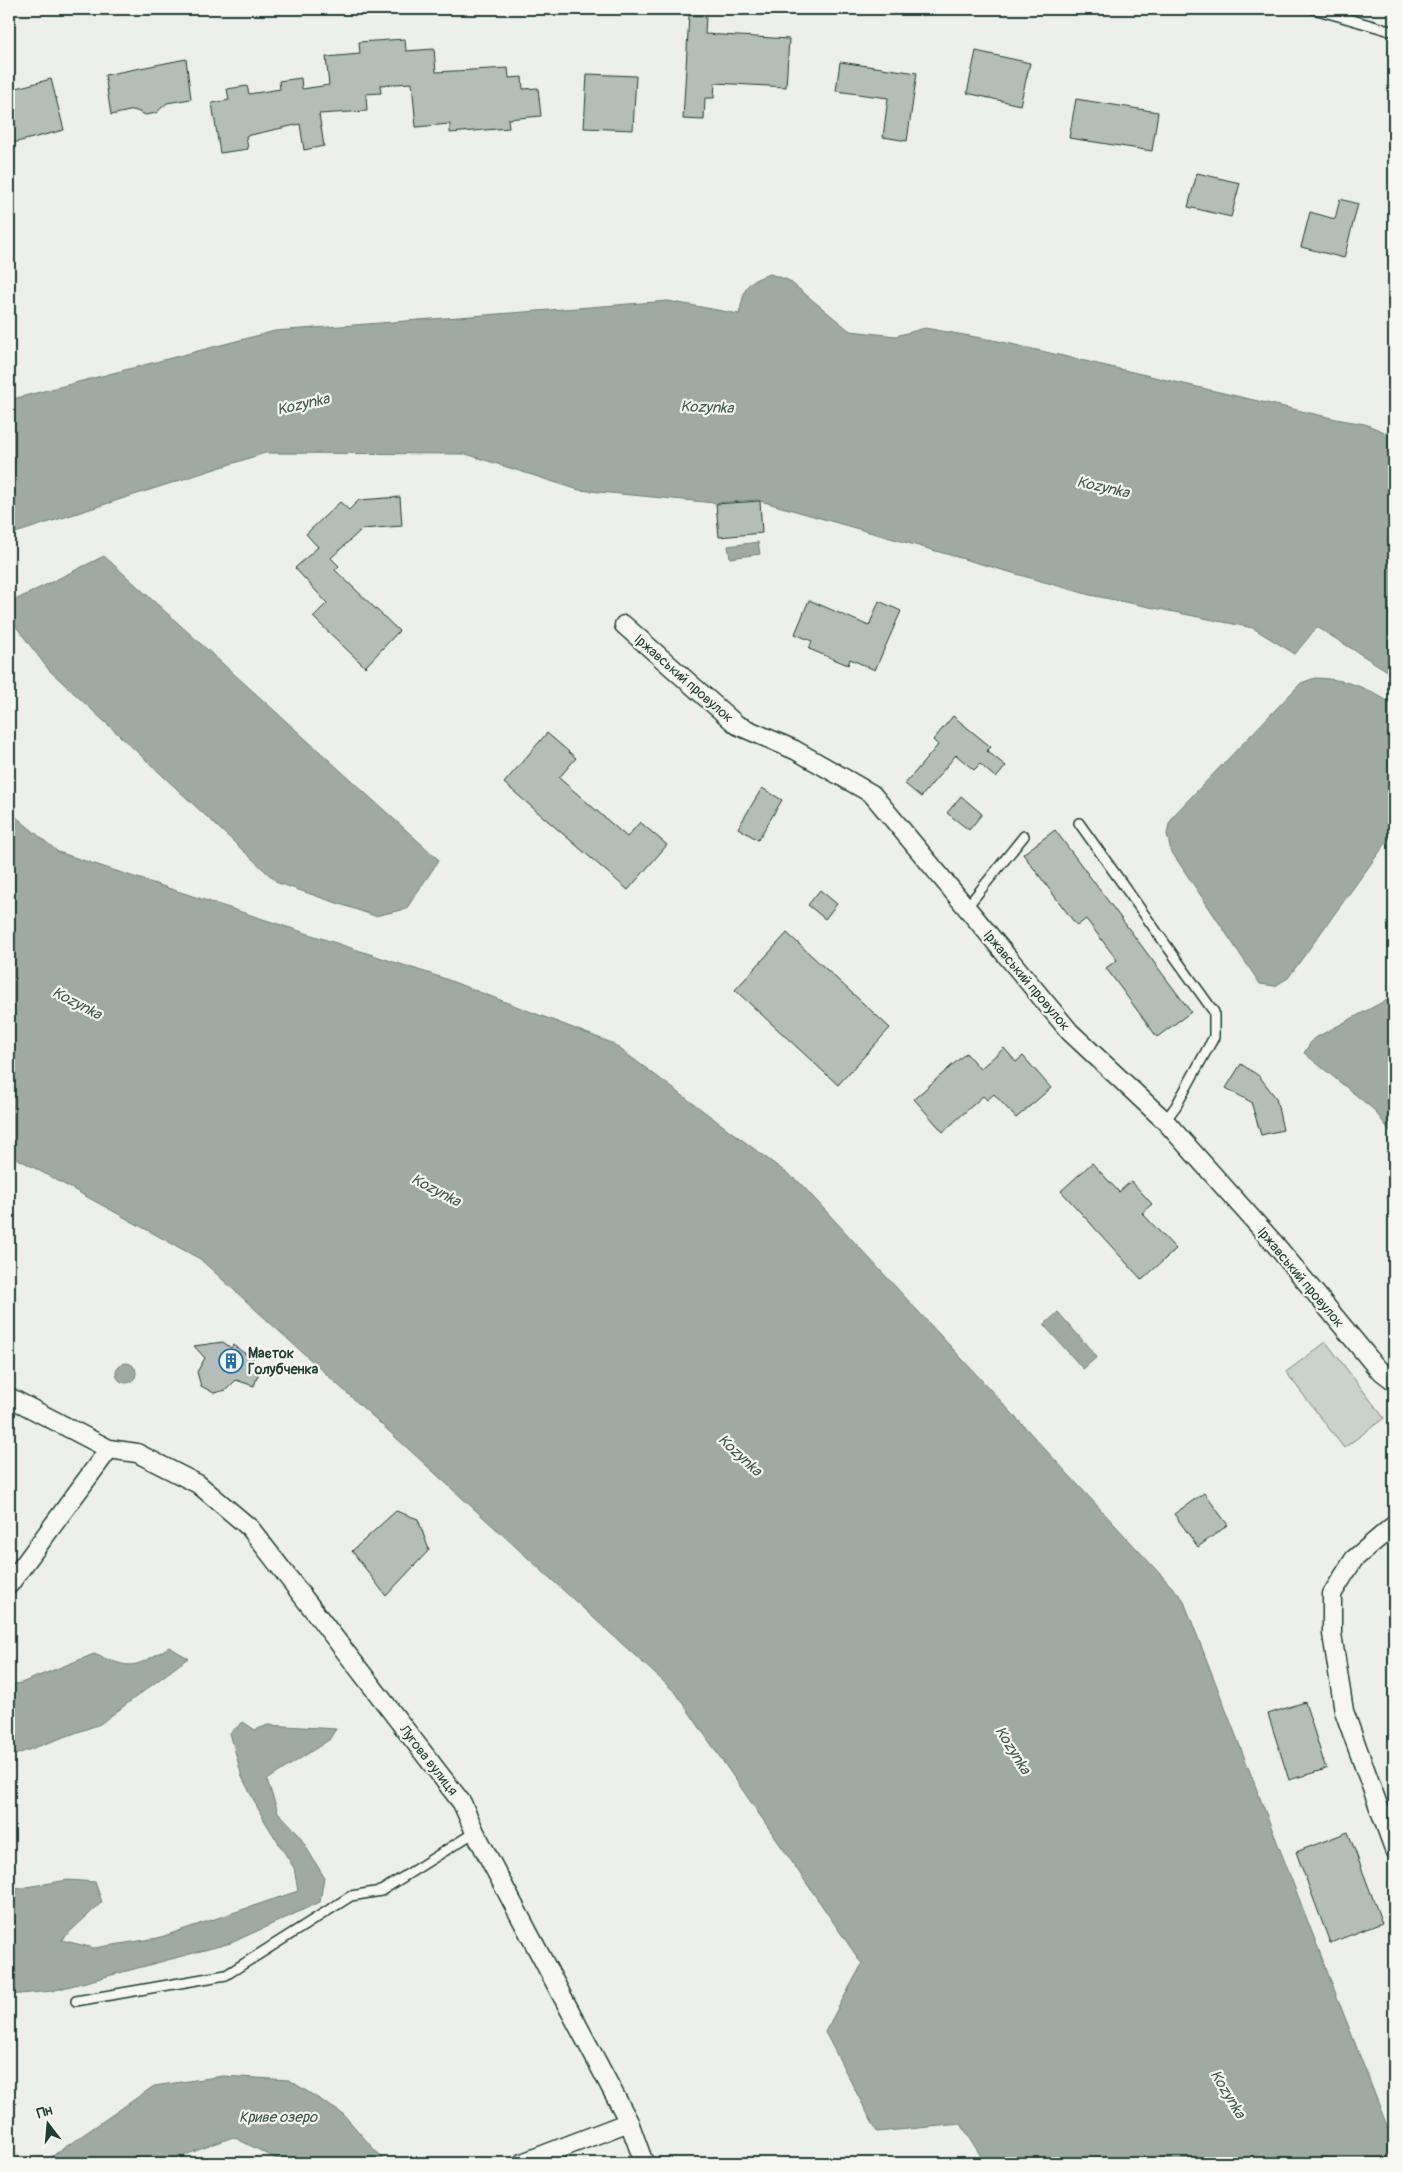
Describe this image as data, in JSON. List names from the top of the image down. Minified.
{"streets":{"street":["Іржавський провулок","Лугова вулиця"]},"water":["Kozynka","Криве озеро"],"places":{"building":["Маєток Голубченка"]},"north":"top"}
